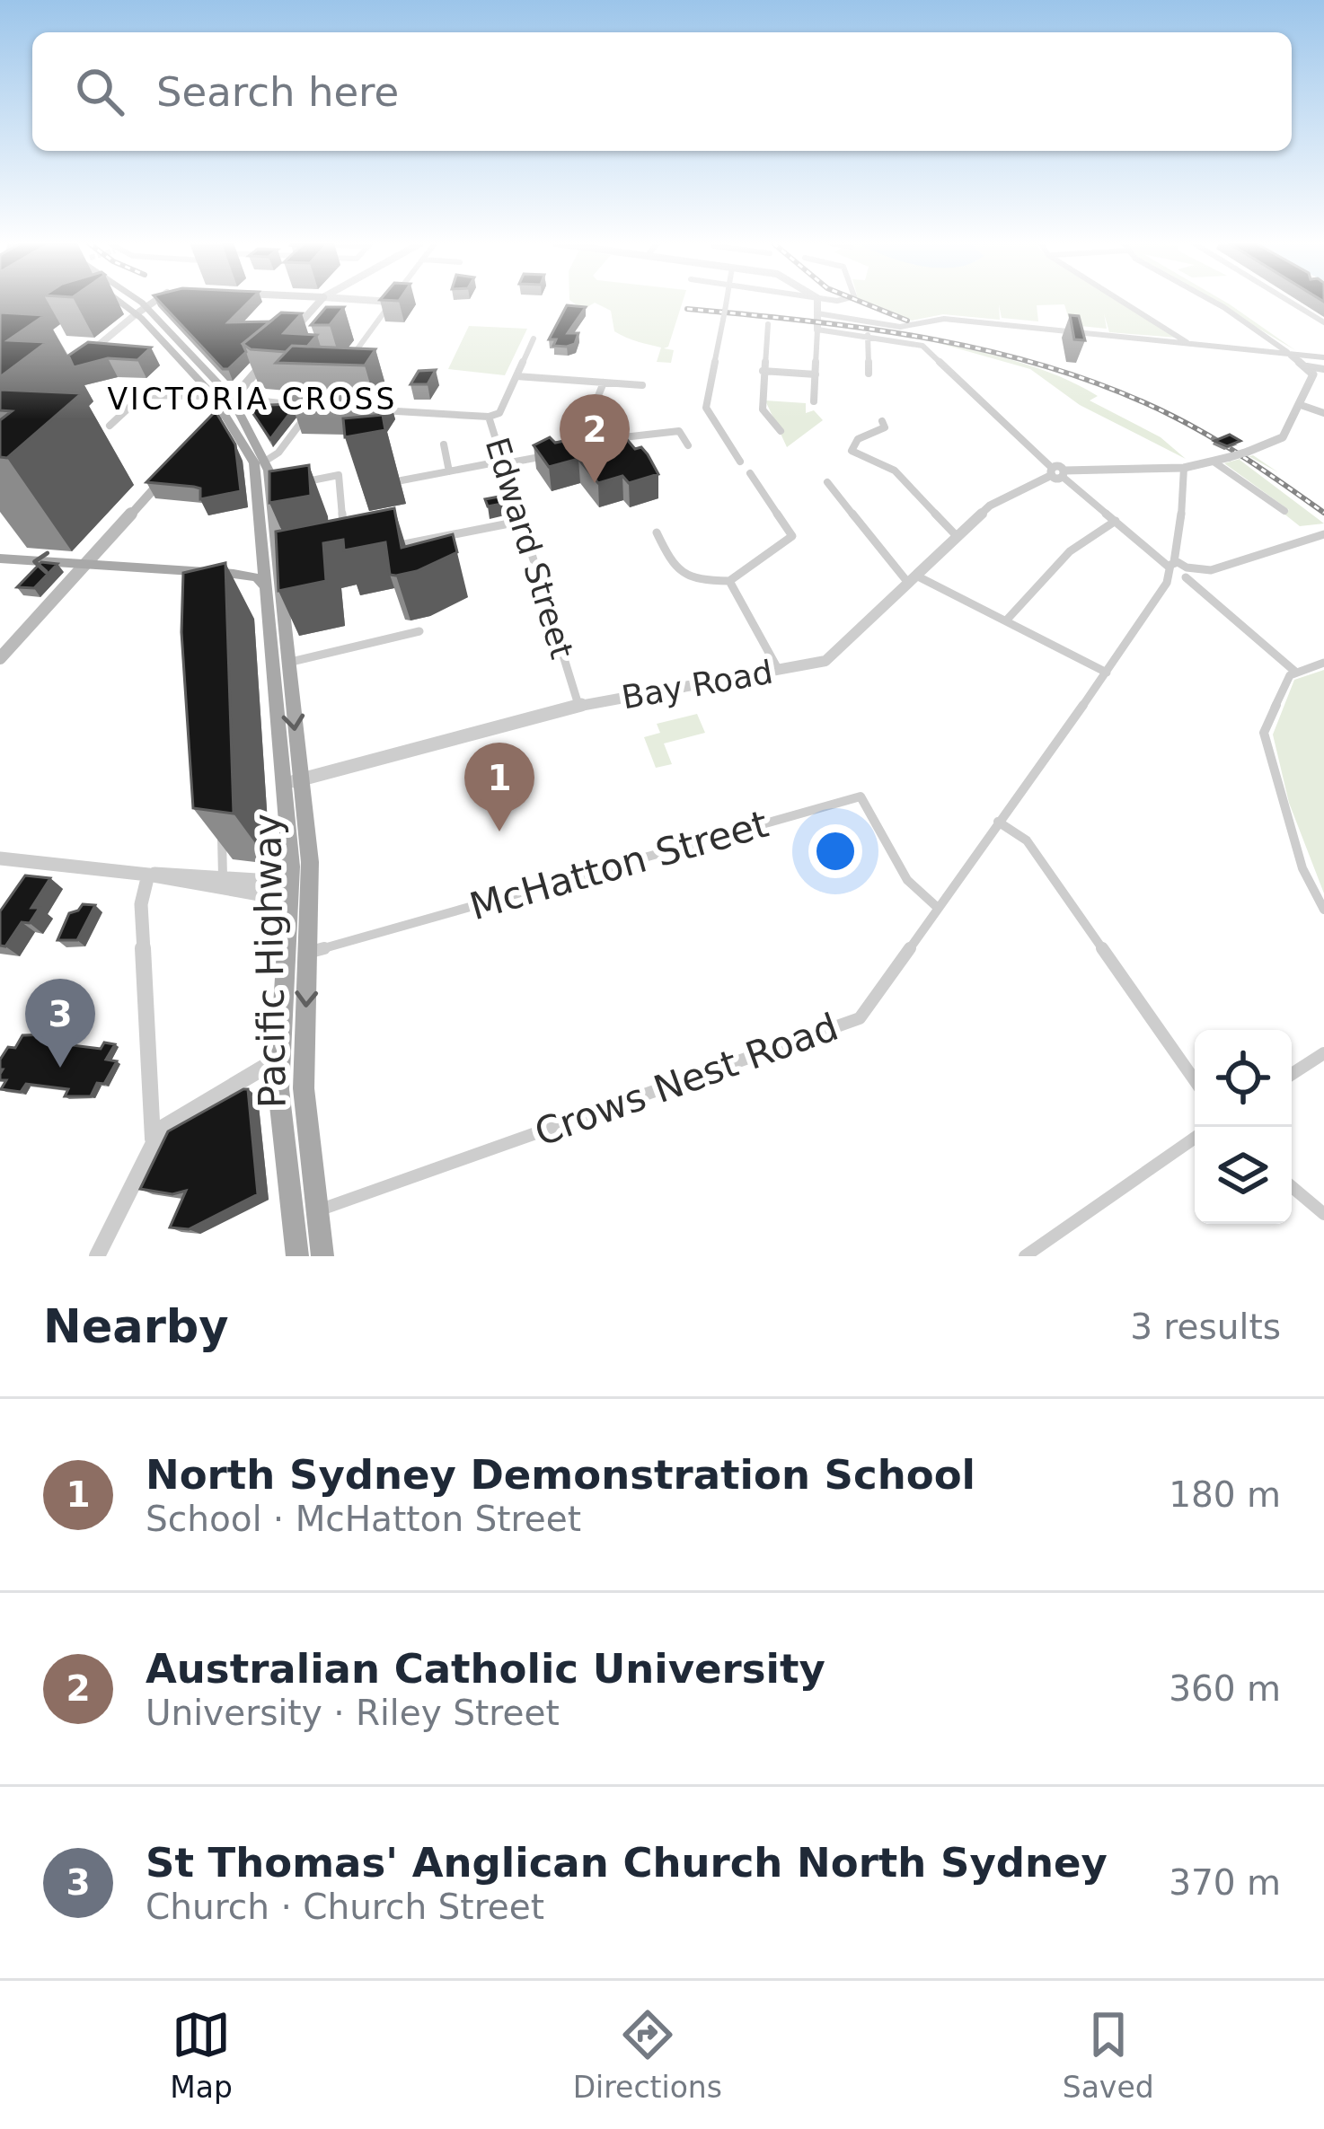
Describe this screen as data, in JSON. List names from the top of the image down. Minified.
{"streets":{"main road":["Pacific Highway"],"street":["Edward Street","Bay Road","McHatton Street","Crows Nest Road"]},"crossings":[["Edward Street","Bay Road"],["Bay Road","Pacific Highway"],["McHatton Street","Pacific Highway"],["McHatton Street","Crows Nest Road"],["Pacific Highway","Crows Nest Road"]],"districts":["VICTORIA CROSS"],"page":{"search":"Search here","pins":["2","1","3"],"heading":["Nearby","3 results"],"list":[{"mark":"1","name":"North Sydney Demonstration School","note":"School · McHatton Street","value":"180 m"},{"mark":"2","name":"Australian Catholic University","note":"University · Riley Street","value":"360 m"},{"mark":"3","name":"St Thomas' Anglican Church North Sydney","note":"Church · Church Street","value":"370 m"}],"nav":["Map","Directions","Saved"]}}
